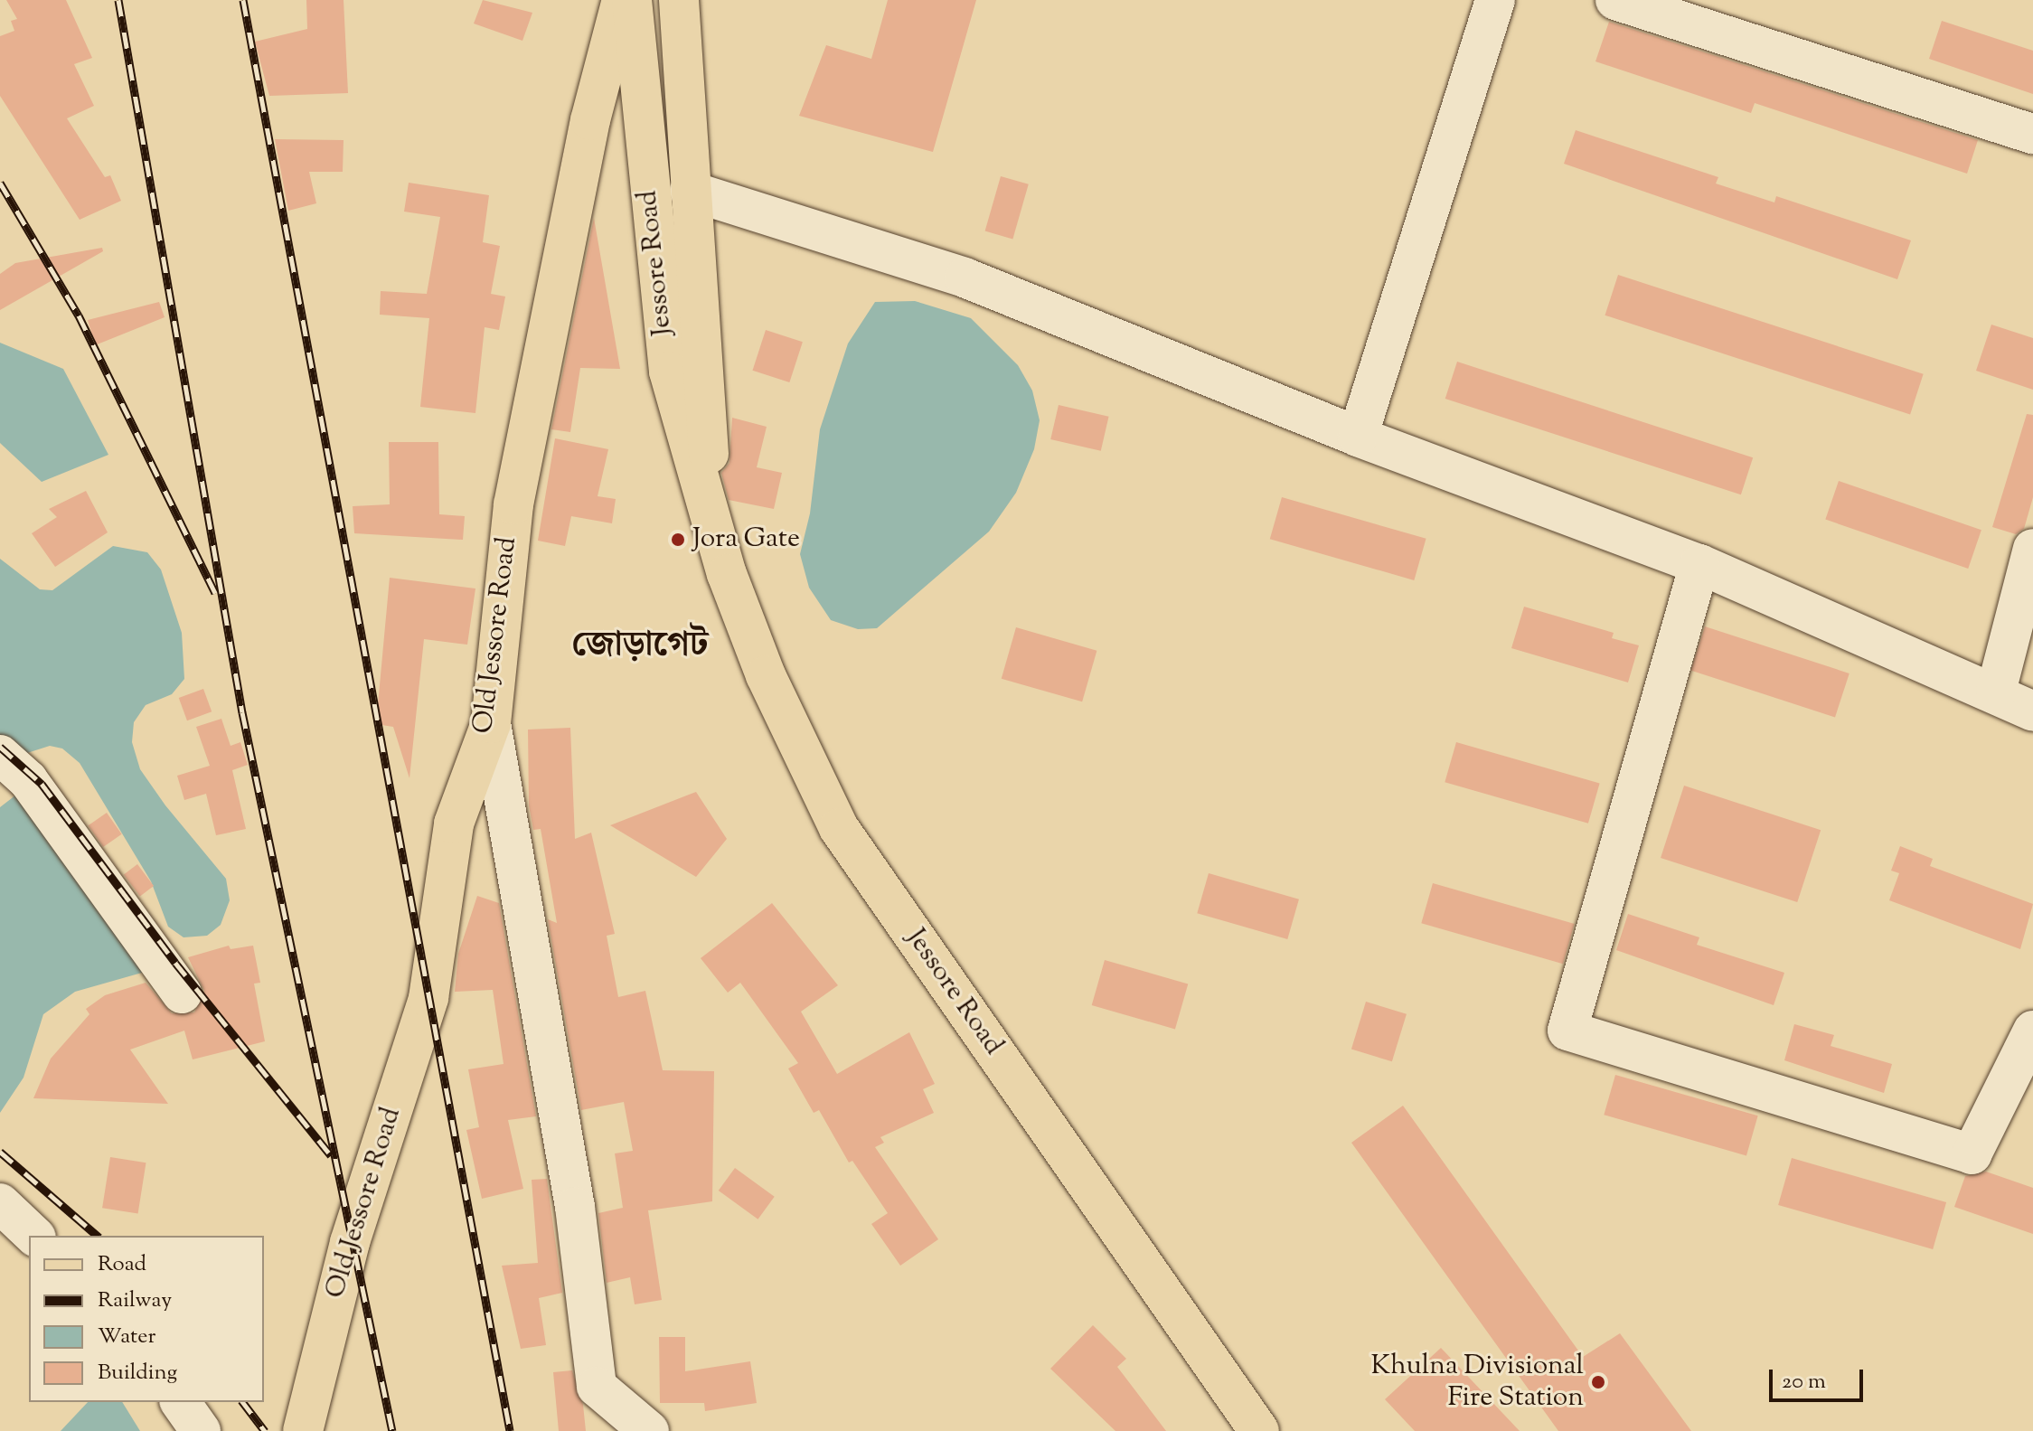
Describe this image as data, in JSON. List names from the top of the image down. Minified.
{"streets":{"main road":["Jessore Road","Old Jessore Road"]},"districts":["জোড়াগেট"],"places":["Jora Gate","Khulna Divisional Fire Station"],"legend":["Road","Railway","Water","Building"],"scale_bar":"20 m"}
